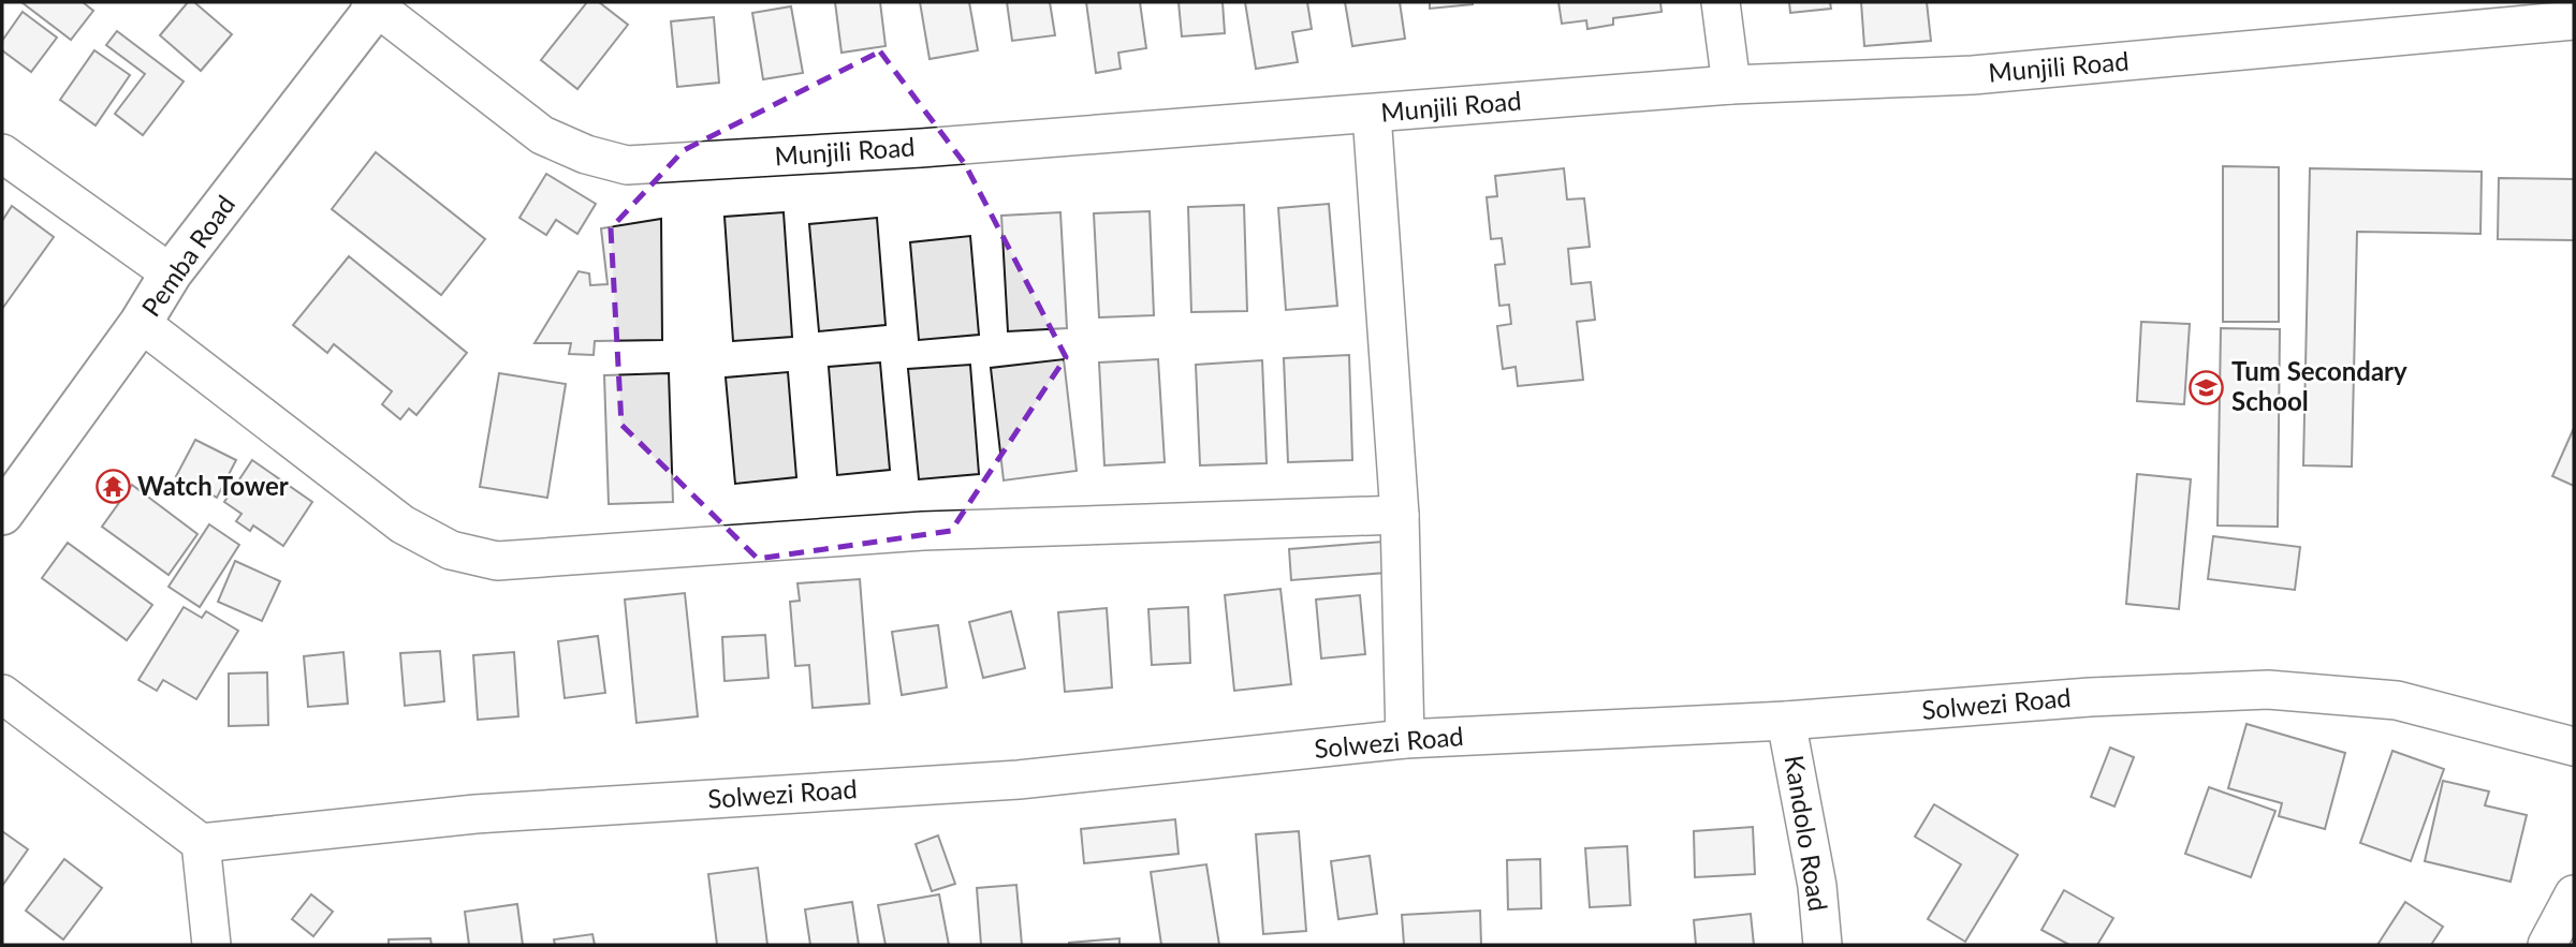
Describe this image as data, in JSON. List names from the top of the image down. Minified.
{"streets":{"street":["Munjili Road","Pemba Road","Solwezi Road","Kandolo Road"]},"crossings":[["Munjili Road","Pemba Road"],["Solwezi Road","Kandolo Road"]],"places":{"school or university":["Tum Secondary School"],"temple":["Watch Tower"]}}
